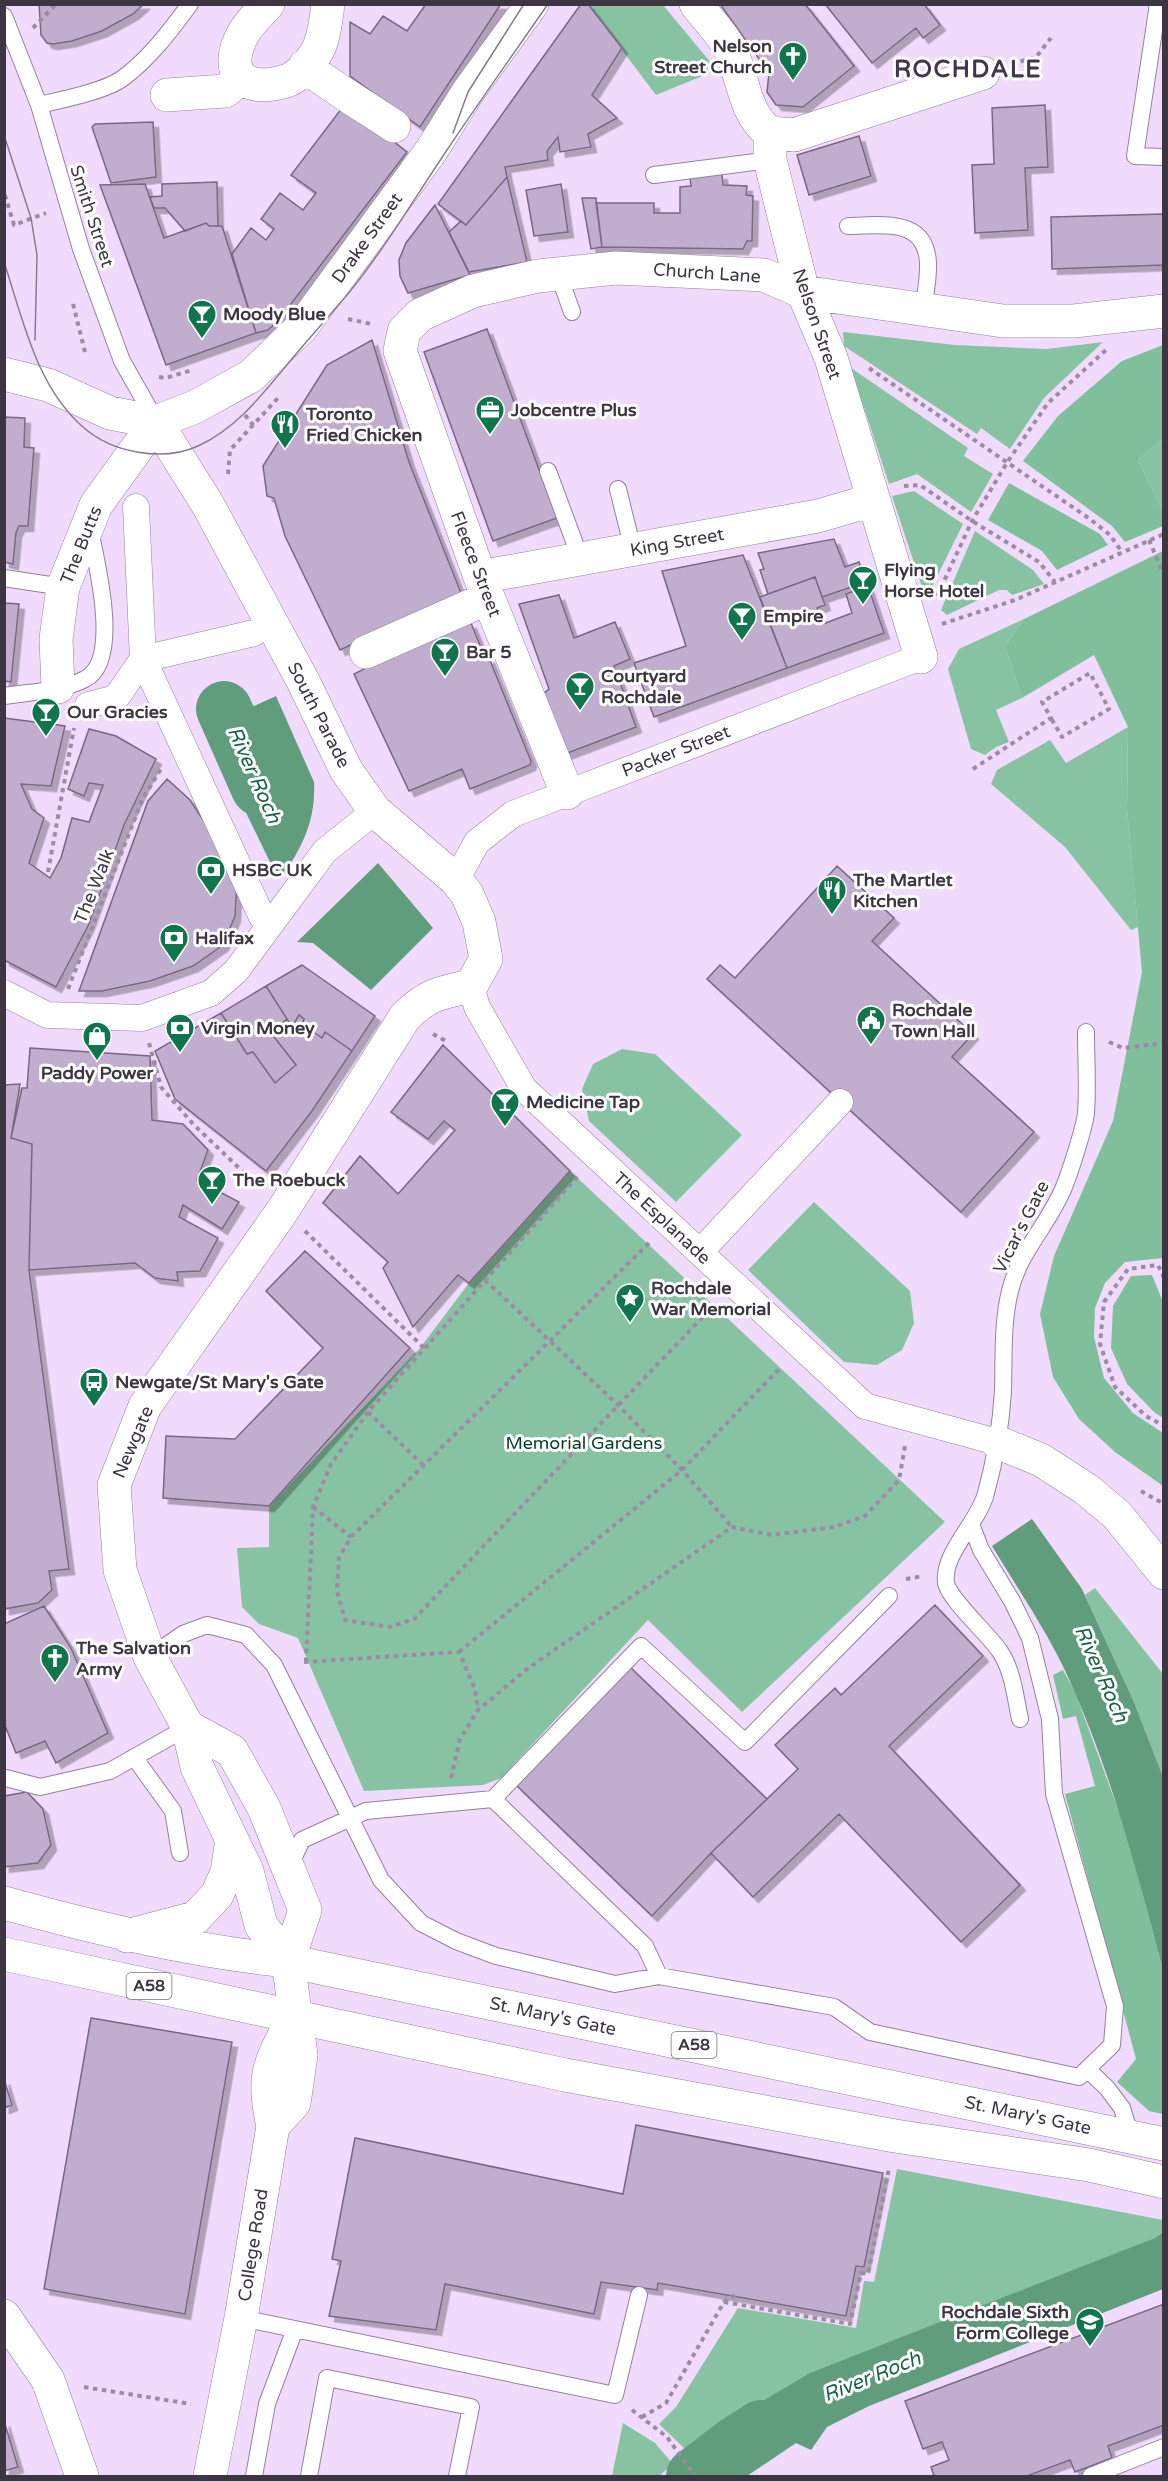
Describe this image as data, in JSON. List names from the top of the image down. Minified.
{"streets":{"main road":["Drake Street","Church Lane","Nelson Street","King Street","The Butts","Fleece Street","South Parade","The Esplanade","Newgate","A58","St. Mary's Gate","College Road"],"street":["Packer Street"],"lane":["Smith Street","Vicar's Gate"],"path":["The Walk"]},"crossings":[["Smith Street","Drake Street"],["Smith Street","The Butts"],["Smith Street","South Parade"],["Drake Street","The Butts"],["Drake Street","South Parade"],["Church Lane","Nelson Street"],["Church Lane","Fleece Street"],["Nelson Street","King Street"],["Nelson Street","Packer Street"],["King Street","Fleece Street"],["The Butts","South Parade"],["Fleece Street","Packer Street"],["South Parade","Packer Street"],["South Parade","The Esplanade"],["South Parade","Newgate"],["The Esplanade","Vicar's Gate"],["The Esplanade","Newgate"],["Newgate","St. Mary's Gate"],["A58","St. Mary's Gate"],["St. Mary's Gate","College Road"]],"districts":["ROCHDALE"],"water":["River Roch"],"parks":["Memorial Gardens"],"places":{"church":["Nelson Street Church","The Salvation Army"],"bar":["Moody Blue","Flying Horse Hotel","Empire","Bar 5","Courtyard Rochdale","Our Gracies","Medicine Tap","The Roebuck"],"office":["Jobcentre Plus"],"restaurant":["Toronto Fried Chicken","The Martlet Kitchen"],"bank":["HSBC UK","Halifax","Virgin Money"],"public building":["Rochdale Town Hall"],"shop":["Paddy Power"],"place":["Rochdale War Memorial"],"bus stop":["Newgate/St Mary's Gate"],"school or university":["Rochdale Sixth Form College"]}}
